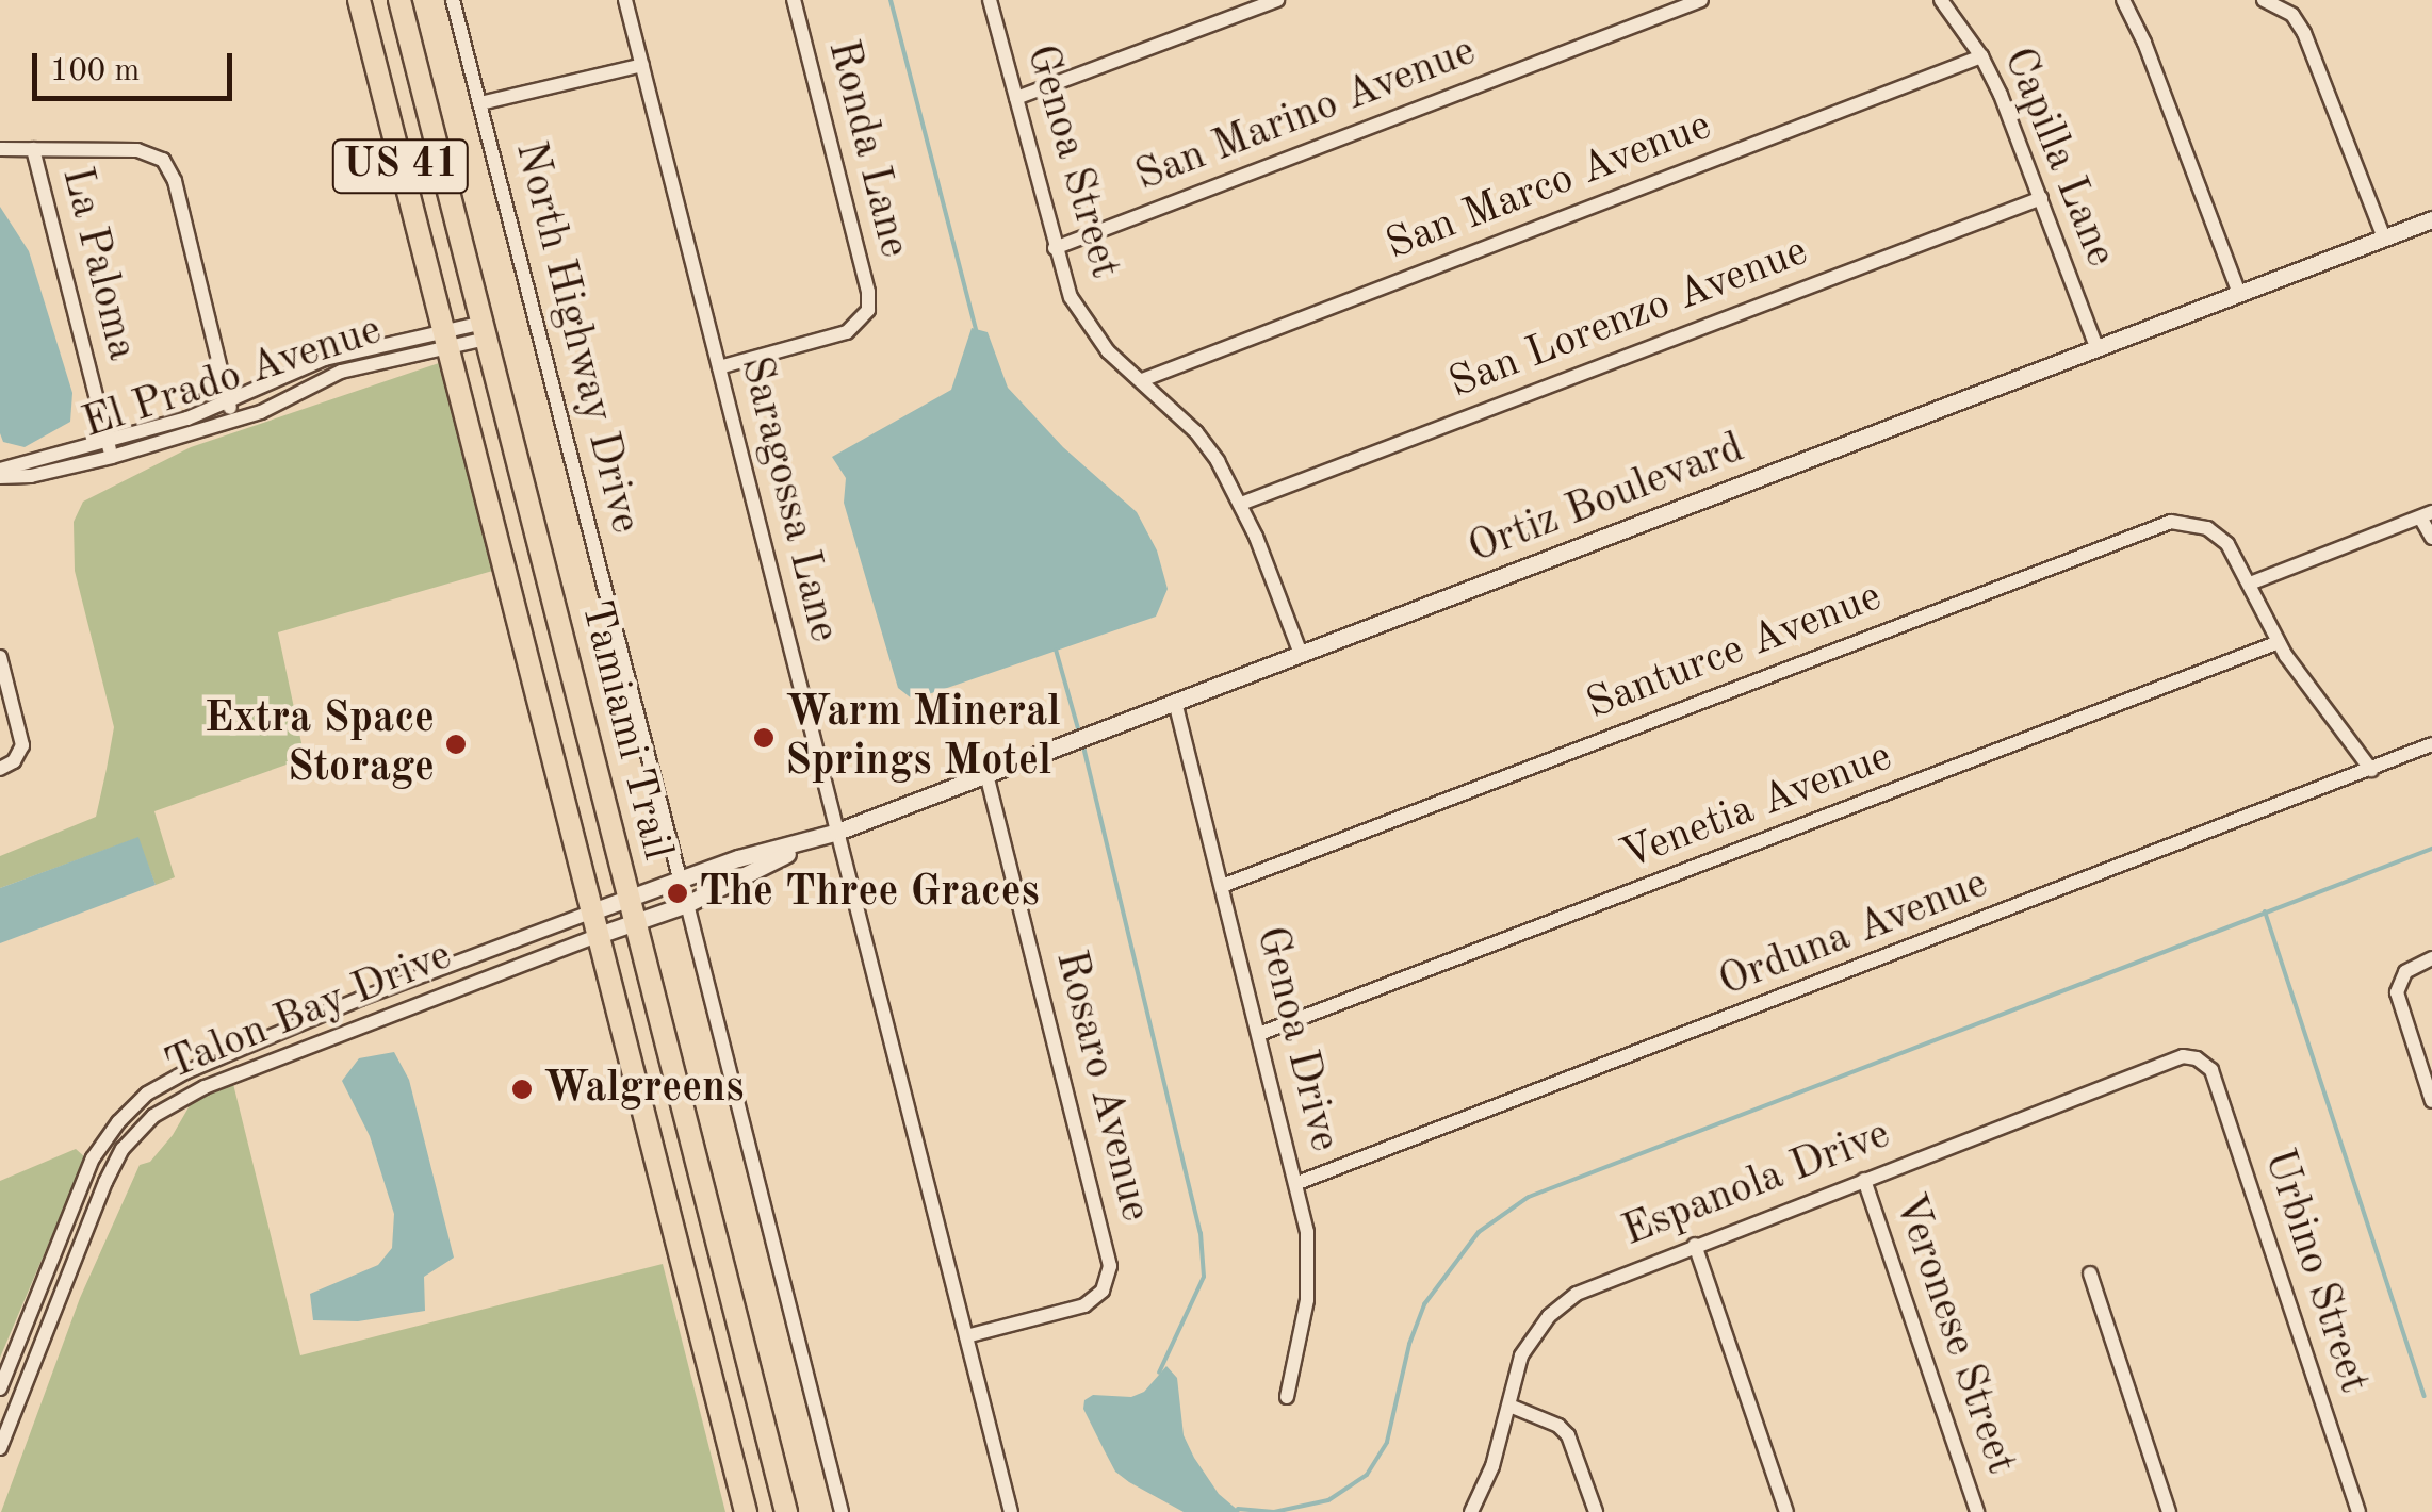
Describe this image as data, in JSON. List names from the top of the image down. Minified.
{"streets":{"main road":["US 41","Tamiami Trail"],"street":["San Marino Avenue","Ronda Lane","Capilla Lane","Genoa Street","San Marco Avenue","La Paloma","San Lorenzo Avenue","North Highway Drive","El Prado Avenue","Saragossa Lane","Ortiz Boulevard","Santurce Avenue","Venetia Avenue","Orduna Avenue","Talon Bay Drive","Genoa Drive","Rosaro Avenue","Espanola Drive","Urbino Street","Veronese Street"]},"crossings":[["San Marino Avenue","Genoa Street"],["Ronda Lane","Saragossa Lane"],["Capilla Lane","San Marco Avenue"],["Capilla Lane","San Lorenzo Avenue"],["Capilla Lane","Ortiz Boulevard"],["Genoa Street","San Marco Avenue"],["Genoa Street","San Lorenzo Avenue"],["Genoa Street","Ortiz Boulevard"],["US 41","El Prado Avenue"],["US 41","Tamiami Trail"],["La Paloma","El Prado Avenue"],["North Highway Drive","Ortiz Boulevard"],["El Prado Avenue","Tamiami Trail"],["Saragossa Lane","Ortiz Boulevard"],["Saragossa Lane","Rosaro Avenue"],["Ortiz Boulevard","Tamiami Trail"],["Ortiz Boulevard","Talon Bay Drive"],["Ortiz Boulevard","Genoa Drive"],["Ortiz Boulevard","Rosaro Avenue"],["Santurce Avenue","Venetia Avenue"],["Santurce Avenue","Orduna Avenue"],["Santurce Avenue","Genoa Drive"],["Tamiami Trail","Talon Bay Drive"],["Venetia Avenue","Genoa Drive"],["Orduna Avenue","Genoa Drive"],["Espanola Drive","Urbino Street"],["Espanola Drive","Veronese Street"]],"places":["Warm Mineral Springs Motel","Extra Space Storage","The Three Graces","Walgreens"],"scale_bar":"100 m"}
